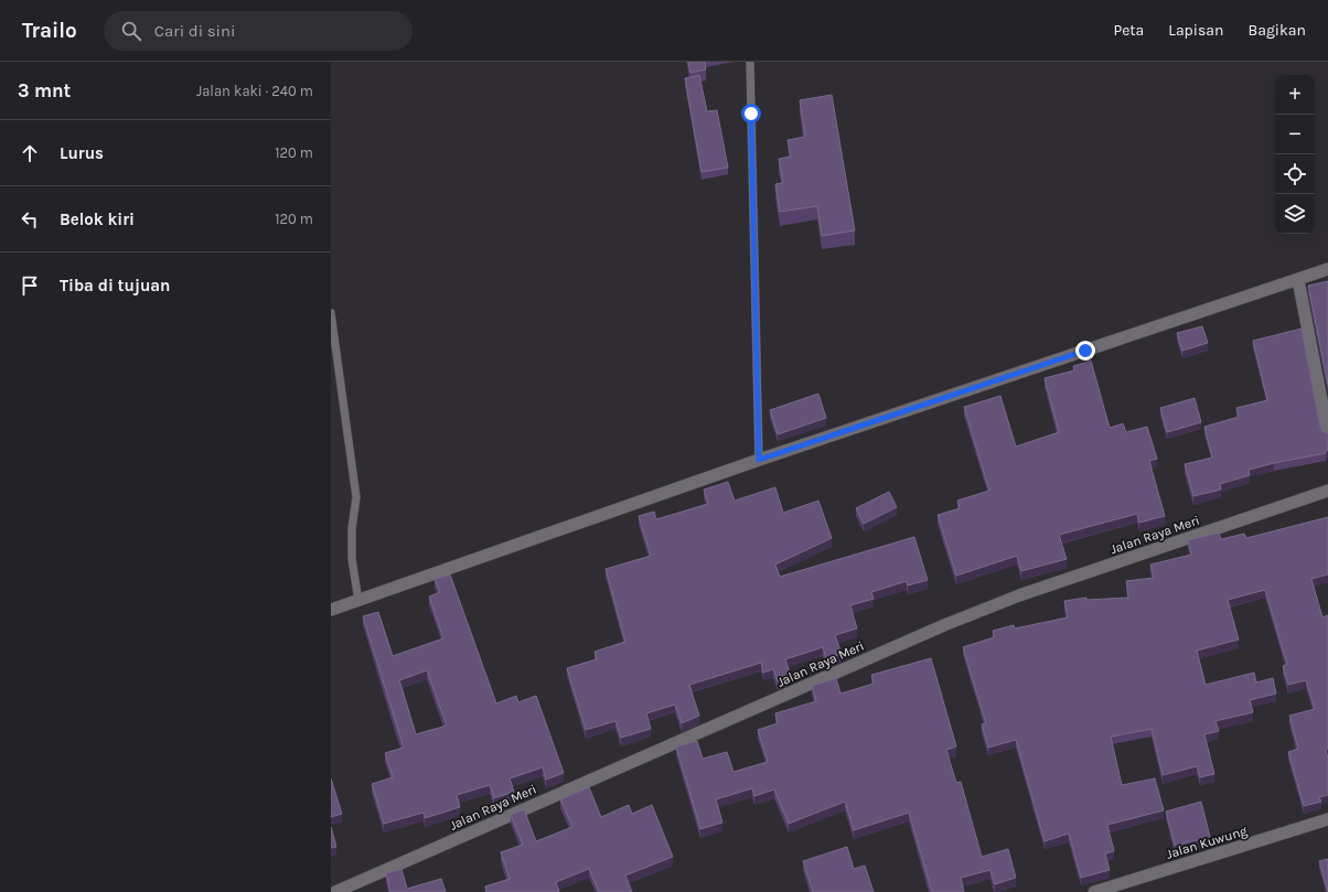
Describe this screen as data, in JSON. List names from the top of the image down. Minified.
{"streets":{"street":["Jalan Raya Meri","Jalan Kuwung"]},"page":{"header":"Trailo","search":"Cari di sini","nav":["Peta","Lapisan","Bagikan"],"heading":["3 mnt","Jalan kaki · 240 m"],"map_buttons":["+","−"],"list":[["Lurus","120 m"],["Belok kiri","120 m"],"Tiba di tujuan"]}}
